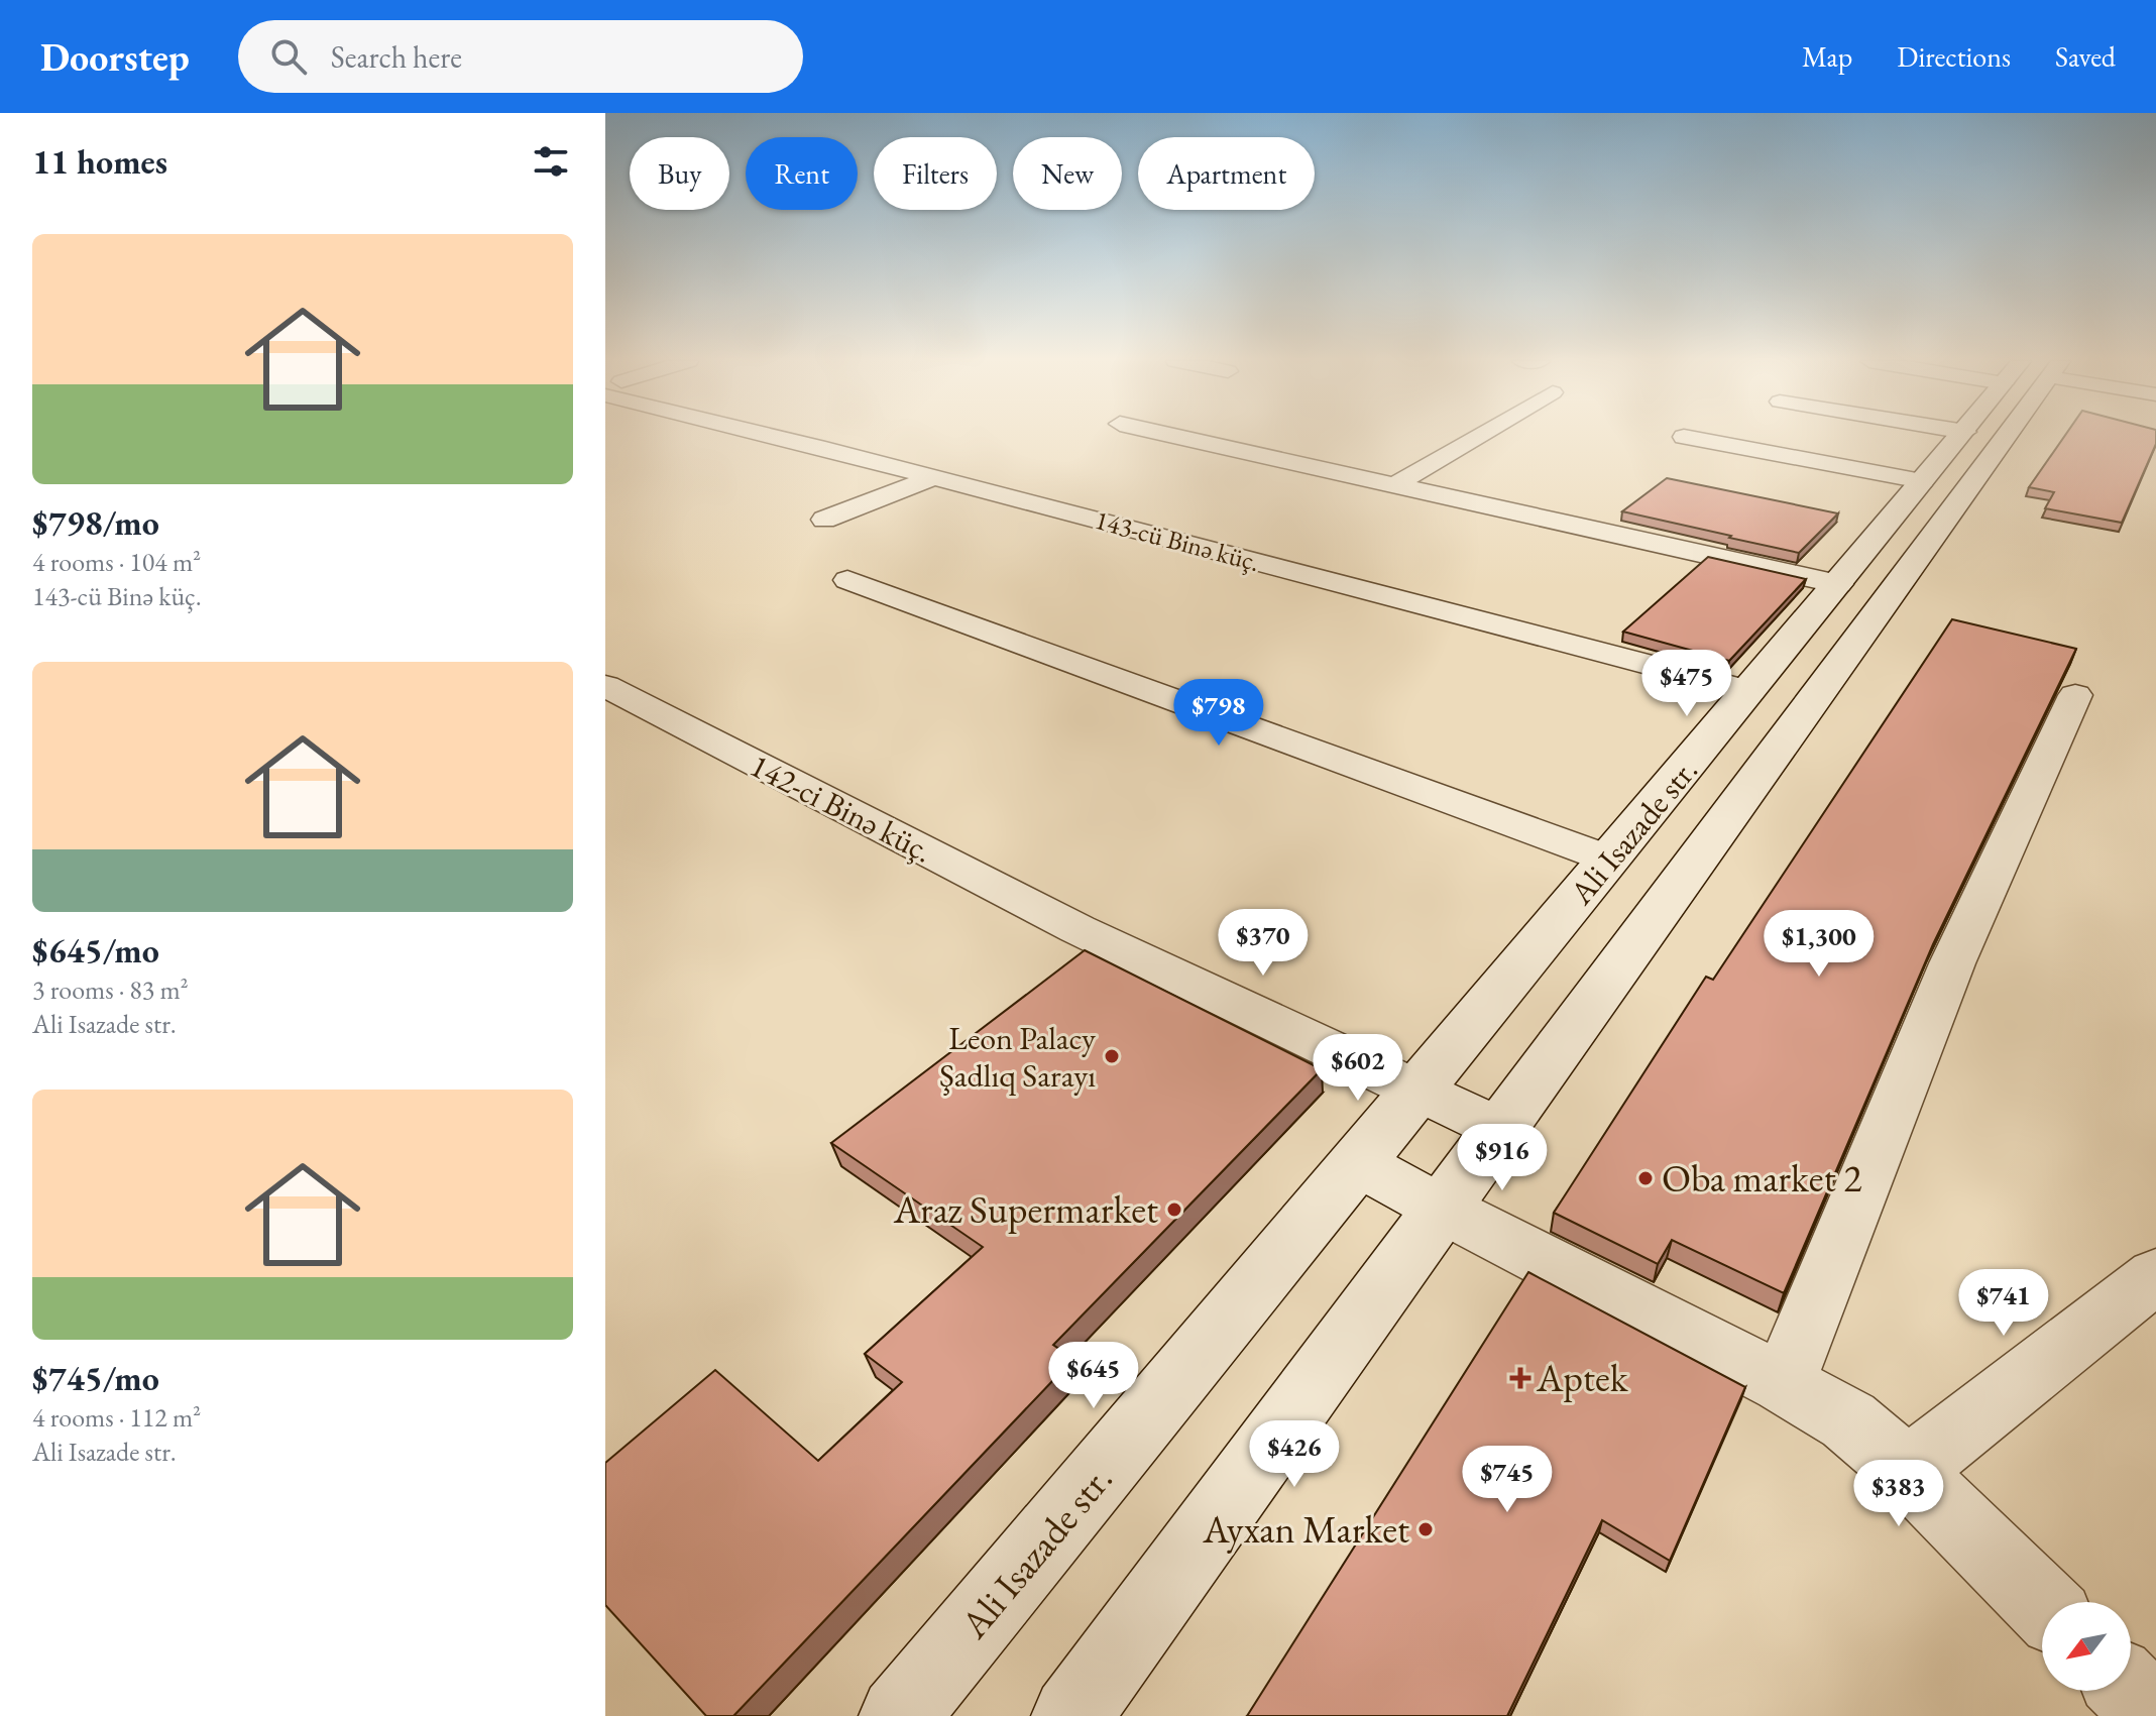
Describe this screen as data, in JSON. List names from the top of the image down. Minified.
{"streets":{"street":["143-cü Binə küç.","142-ci Binə küç.","Ali Isazade str."]},"crossings":[["143-cü Binə küç.","Ali Isazade str."],["142-ci Binə küç.","Ali Isazade str."]],"places":{"other":["Leon Palaсу Şadlıq Sarayı","Oba market 2","Araz Supermarket","Ayxan Market"],"health":["Aptek"]},"north":"bottom left","page":{"header":"Doorstep","search":"Search here","nav":["Map","Directions","Saved"],"heading":"11 homes","chip":["Buy","Rent","Filters","New","Apartment"],"list":[{"name":"$798/mo","note":"4 rooms · 104 m² · 143-cü Binə küç."},{"name":"$645/mo","note":"3 rooms · 83 m² · Ali Isazade str."},{"name":"$745/mo","note":"4 rooms · 112 m² · Ali Isazade str."}],"price":["$475","$798","$370","$1,300","$602","$916","$741","$645","$426","$745","$383"]}}
